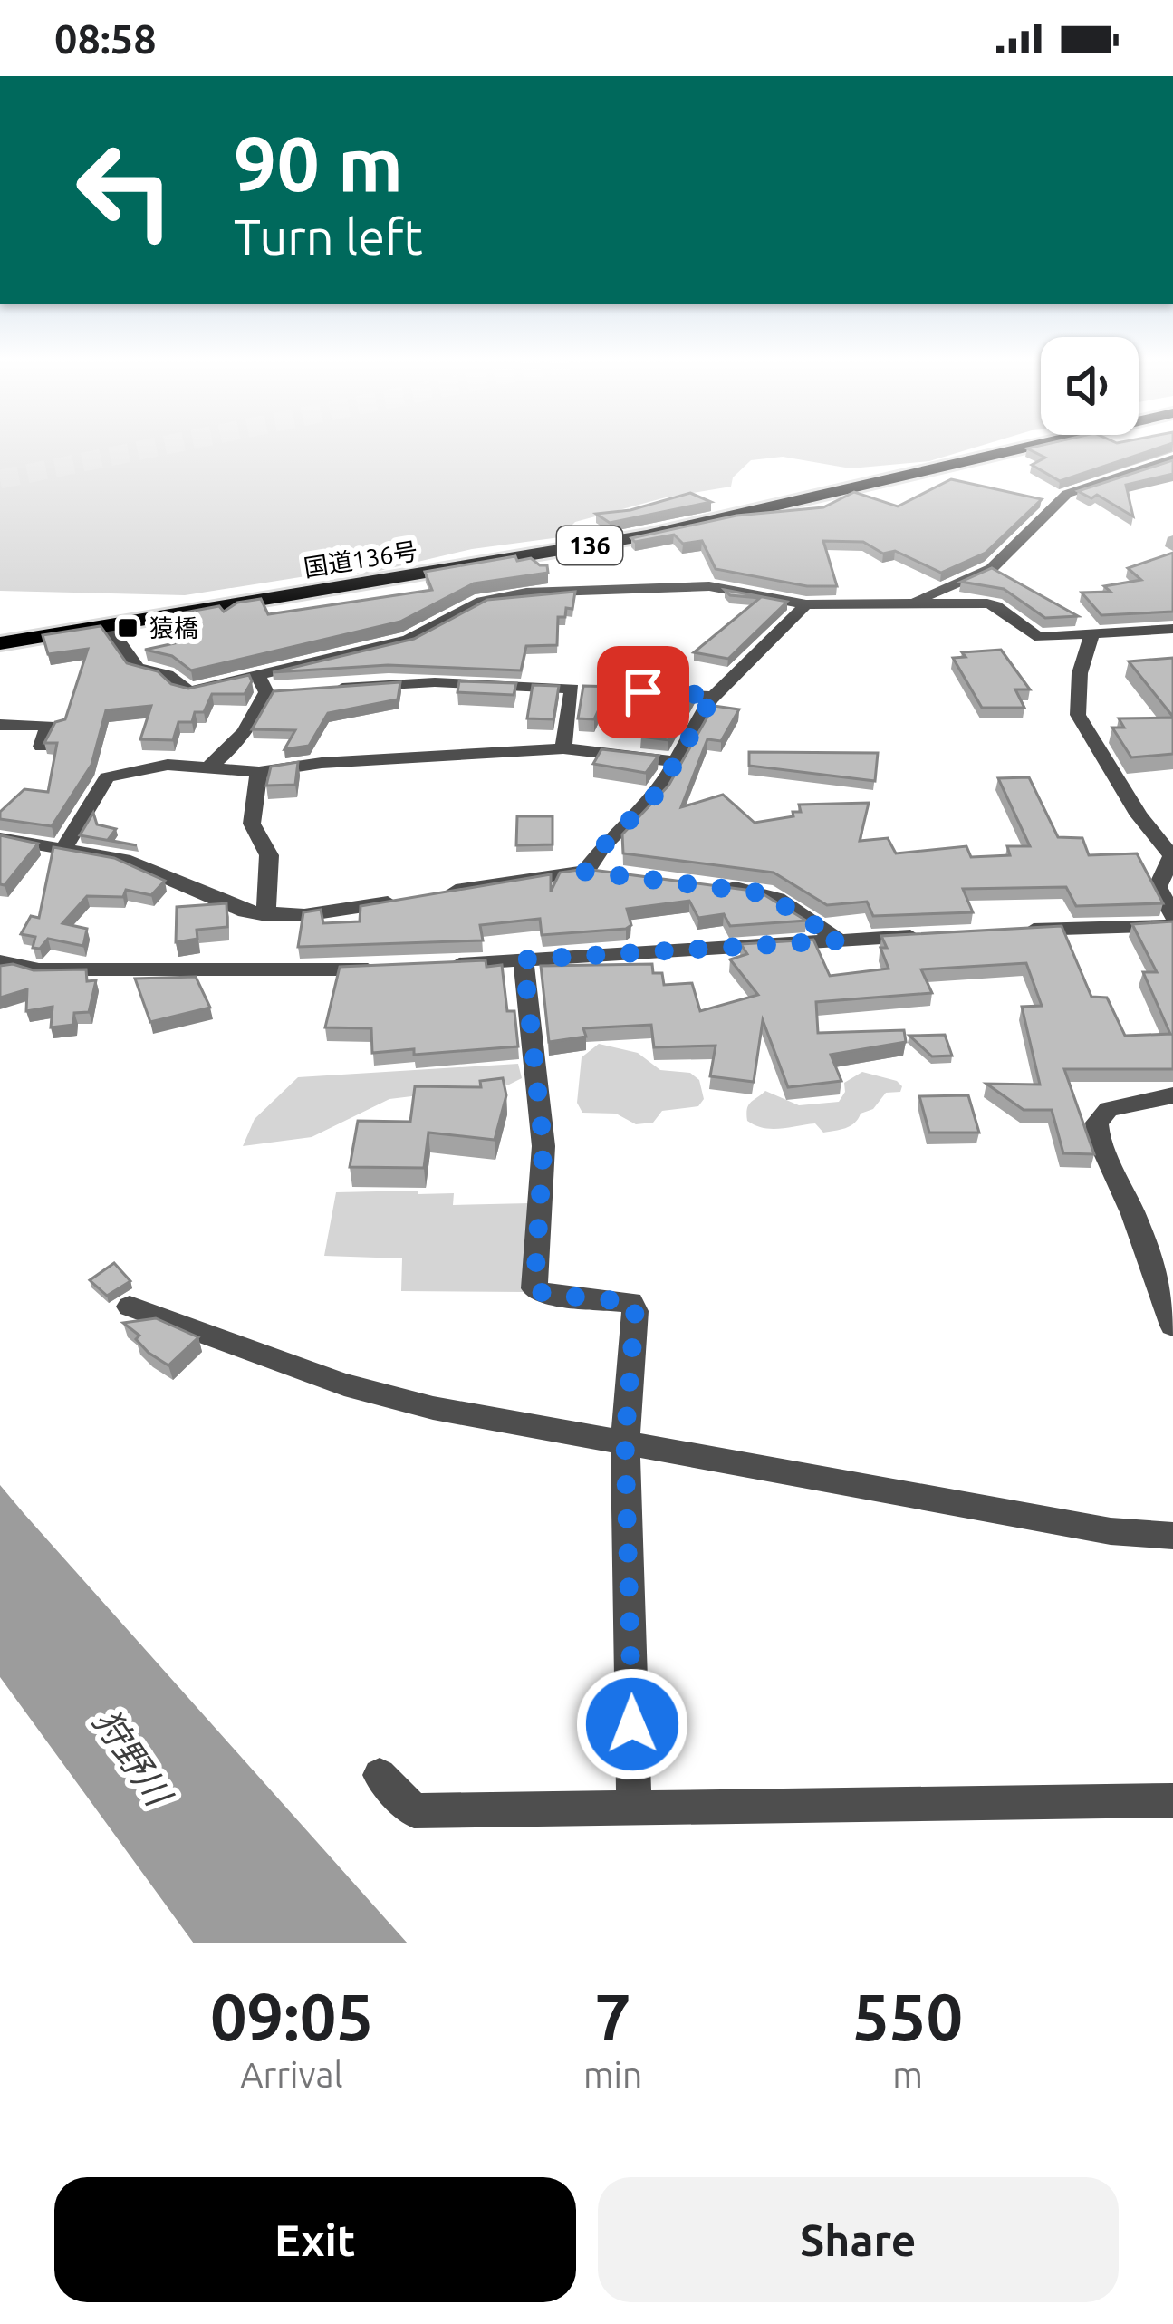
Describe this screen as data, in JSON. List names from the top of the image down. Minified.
{"streets":{"highway":["136","国道136号"]},"water":["狩野川"],"places":{"transit":["猿橋"]},"page":{"status":"08:58","turn":["90 m","Turn left"],"eta":["09:05","Arrival","7","min","550","m"],"buttons":["Exit","Share"]}}
